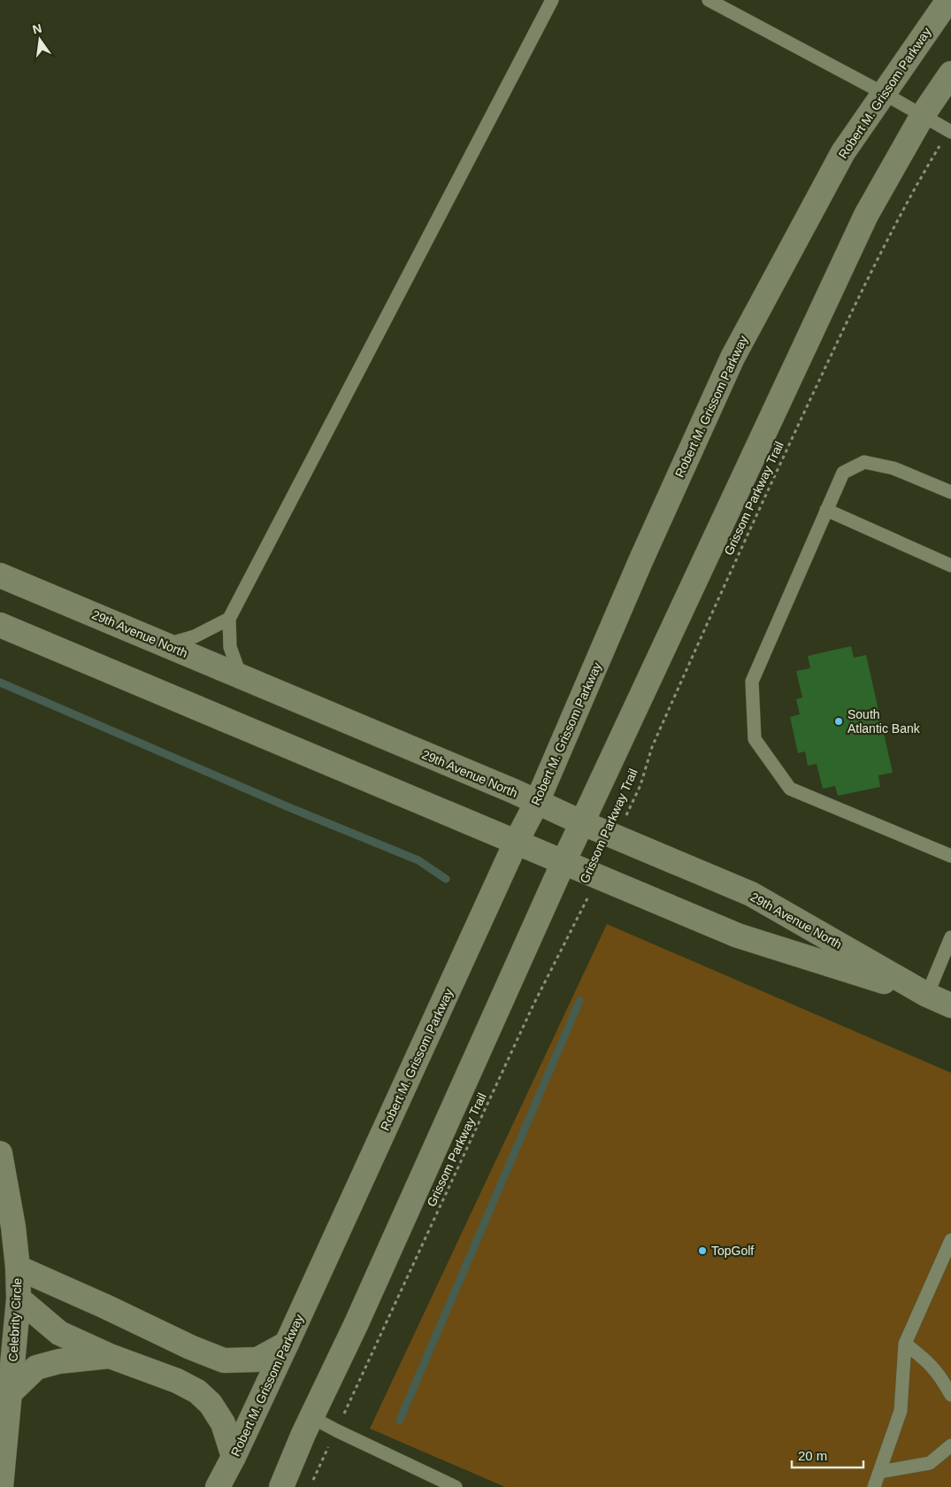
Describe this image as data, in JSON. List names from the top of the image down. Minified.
{"streets":{"main road":["Robert M. Grissom Parkway","29th Avenue North","Celebrity Circle"],"path":["Grissom Parkway Trail"]},"crossings":[["Robert M. Grissom Parkway","29th Avenue North"],["Grissom Parkway Trail","29th Avenue North"]],"places":["South Atlantic Bank","TopGolf"],"scale_bar":"20 m","north":"top"}
